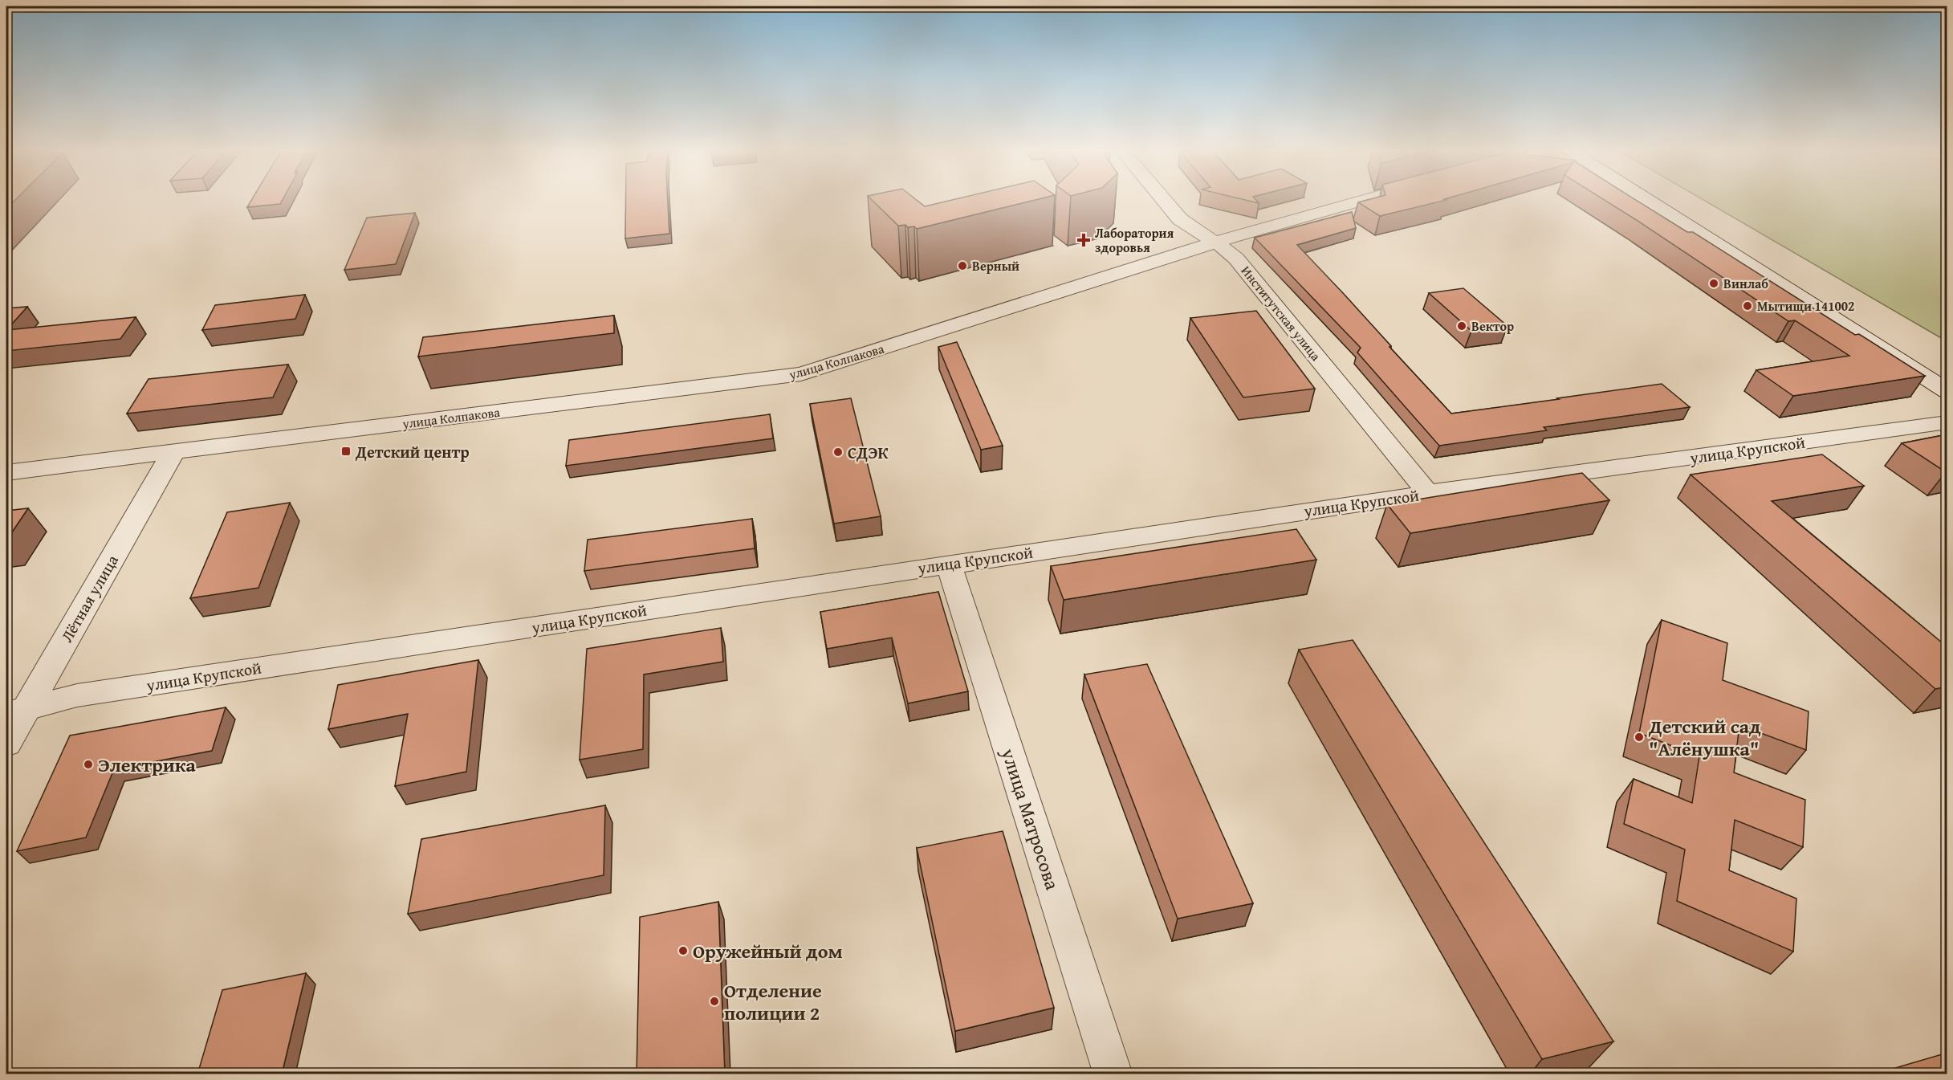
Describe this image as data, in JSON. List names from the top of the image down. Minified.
{"streets":{"street":["Институтская улица","улица Колпакова","улица Крупской","Лётная улица","улица Матросова"]},"crossings":[["Институтская улица","улица Колпакова"],["Институтская улица","улица Крупской"],["улица Колпакова","Лётная улица"],["улица Крупской","Лётная улица"],["улица Крупской","улица Матросова"]],"places":{"health":["Лаборатория здоровья"],"other":["Верный","Винлаб","Мытищи 141002","Вектор","СДЭК","Детский сад \"Алёнушка\"","Электрика","Оружейный дом","Отделение полиции 2"],"transit":["Детский центр"]}}
